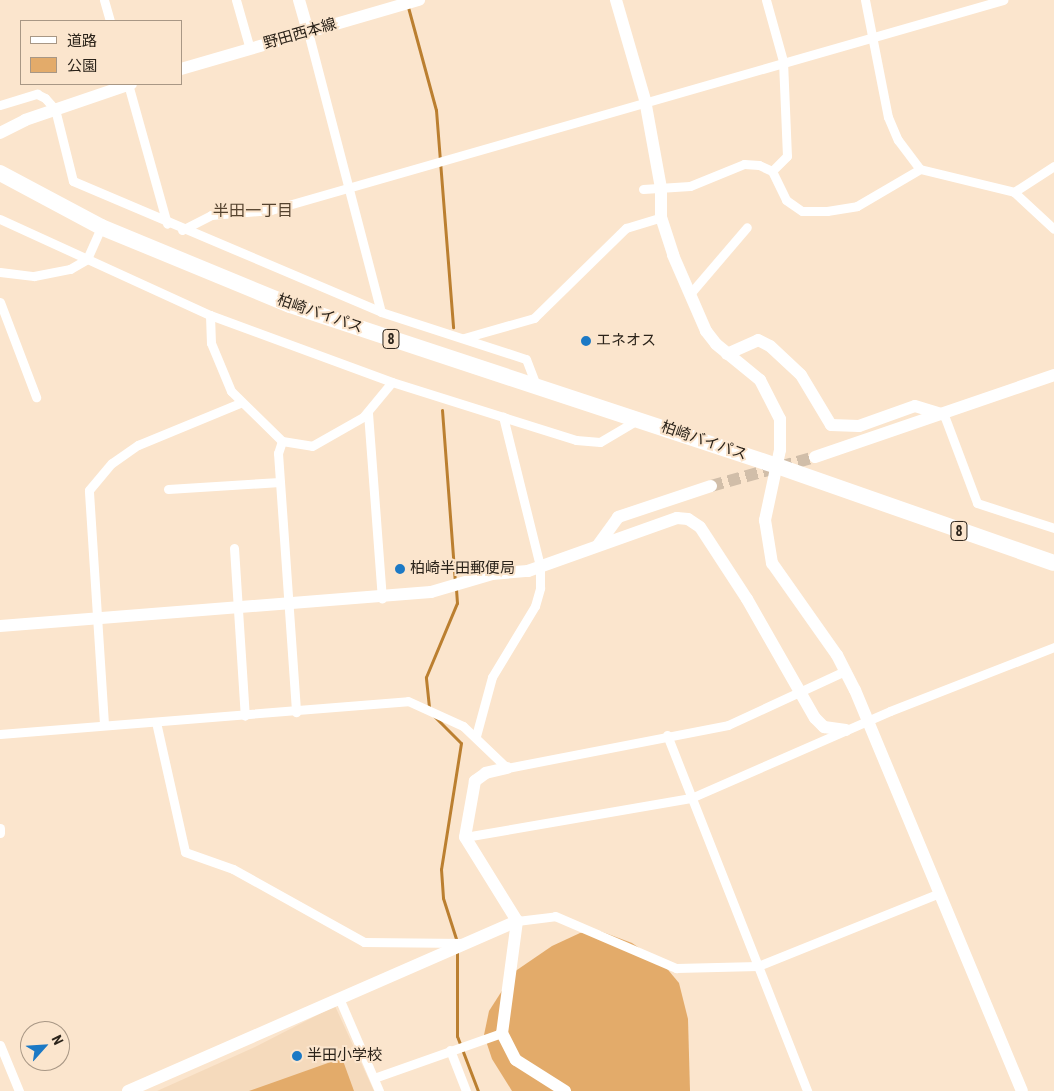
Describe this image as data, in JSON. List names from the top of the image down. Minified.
{"streets":{"highway":["柏崎バイパス","8"],"street":["野田西本線"]},"districts":["半田一丁目"],"places":["エネオス","柏崎半田郵便局","半田小学校"],"legend":["道路","公園"],"north":"top right"}
